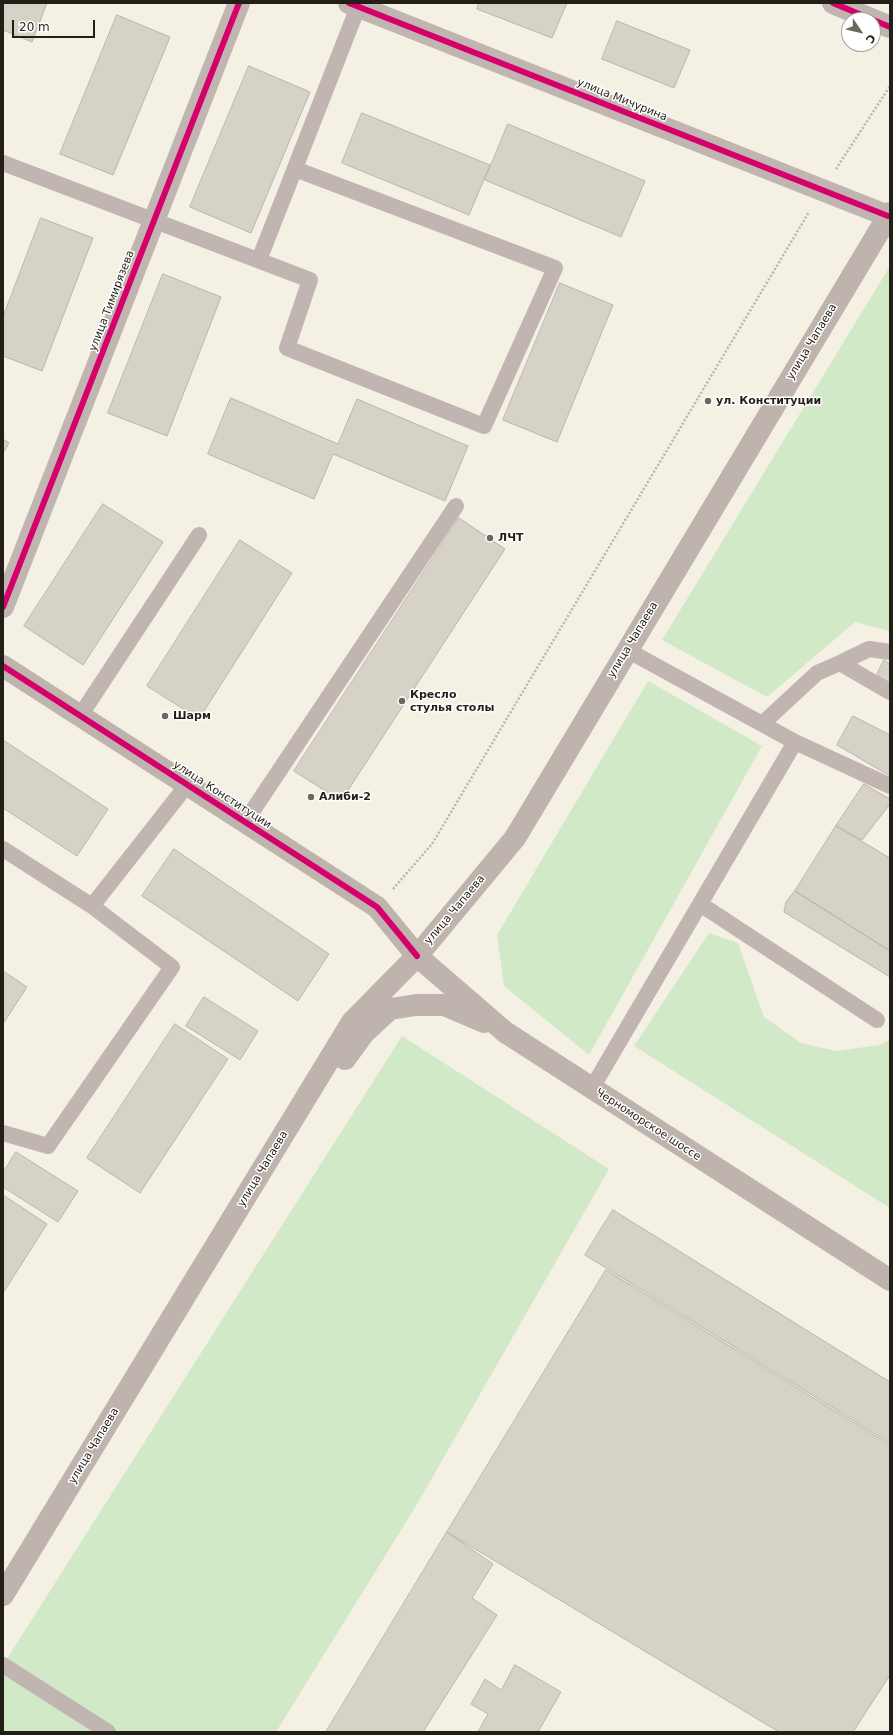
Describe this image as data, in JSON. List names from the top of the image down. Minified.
{"streets":{"main road":["улица Чапаева","улица Конституции","Черноморское шоссе"],"street":["улица Мичурина","улица Тимирязева"]},"crossings":[["улица Мичурина","улица Чапаева"],["улица Чапаева","улица Конституции"],["улица Чапаева","Черноморское шоссе"],["улица Конституции","Черноморское шоссе"]],"places":["ул. Конституции","ЛЧТ","Кресло стулья столы","Шарм","Алиби-2"],"scale_bar":"20 m","north":"bottom right"}
